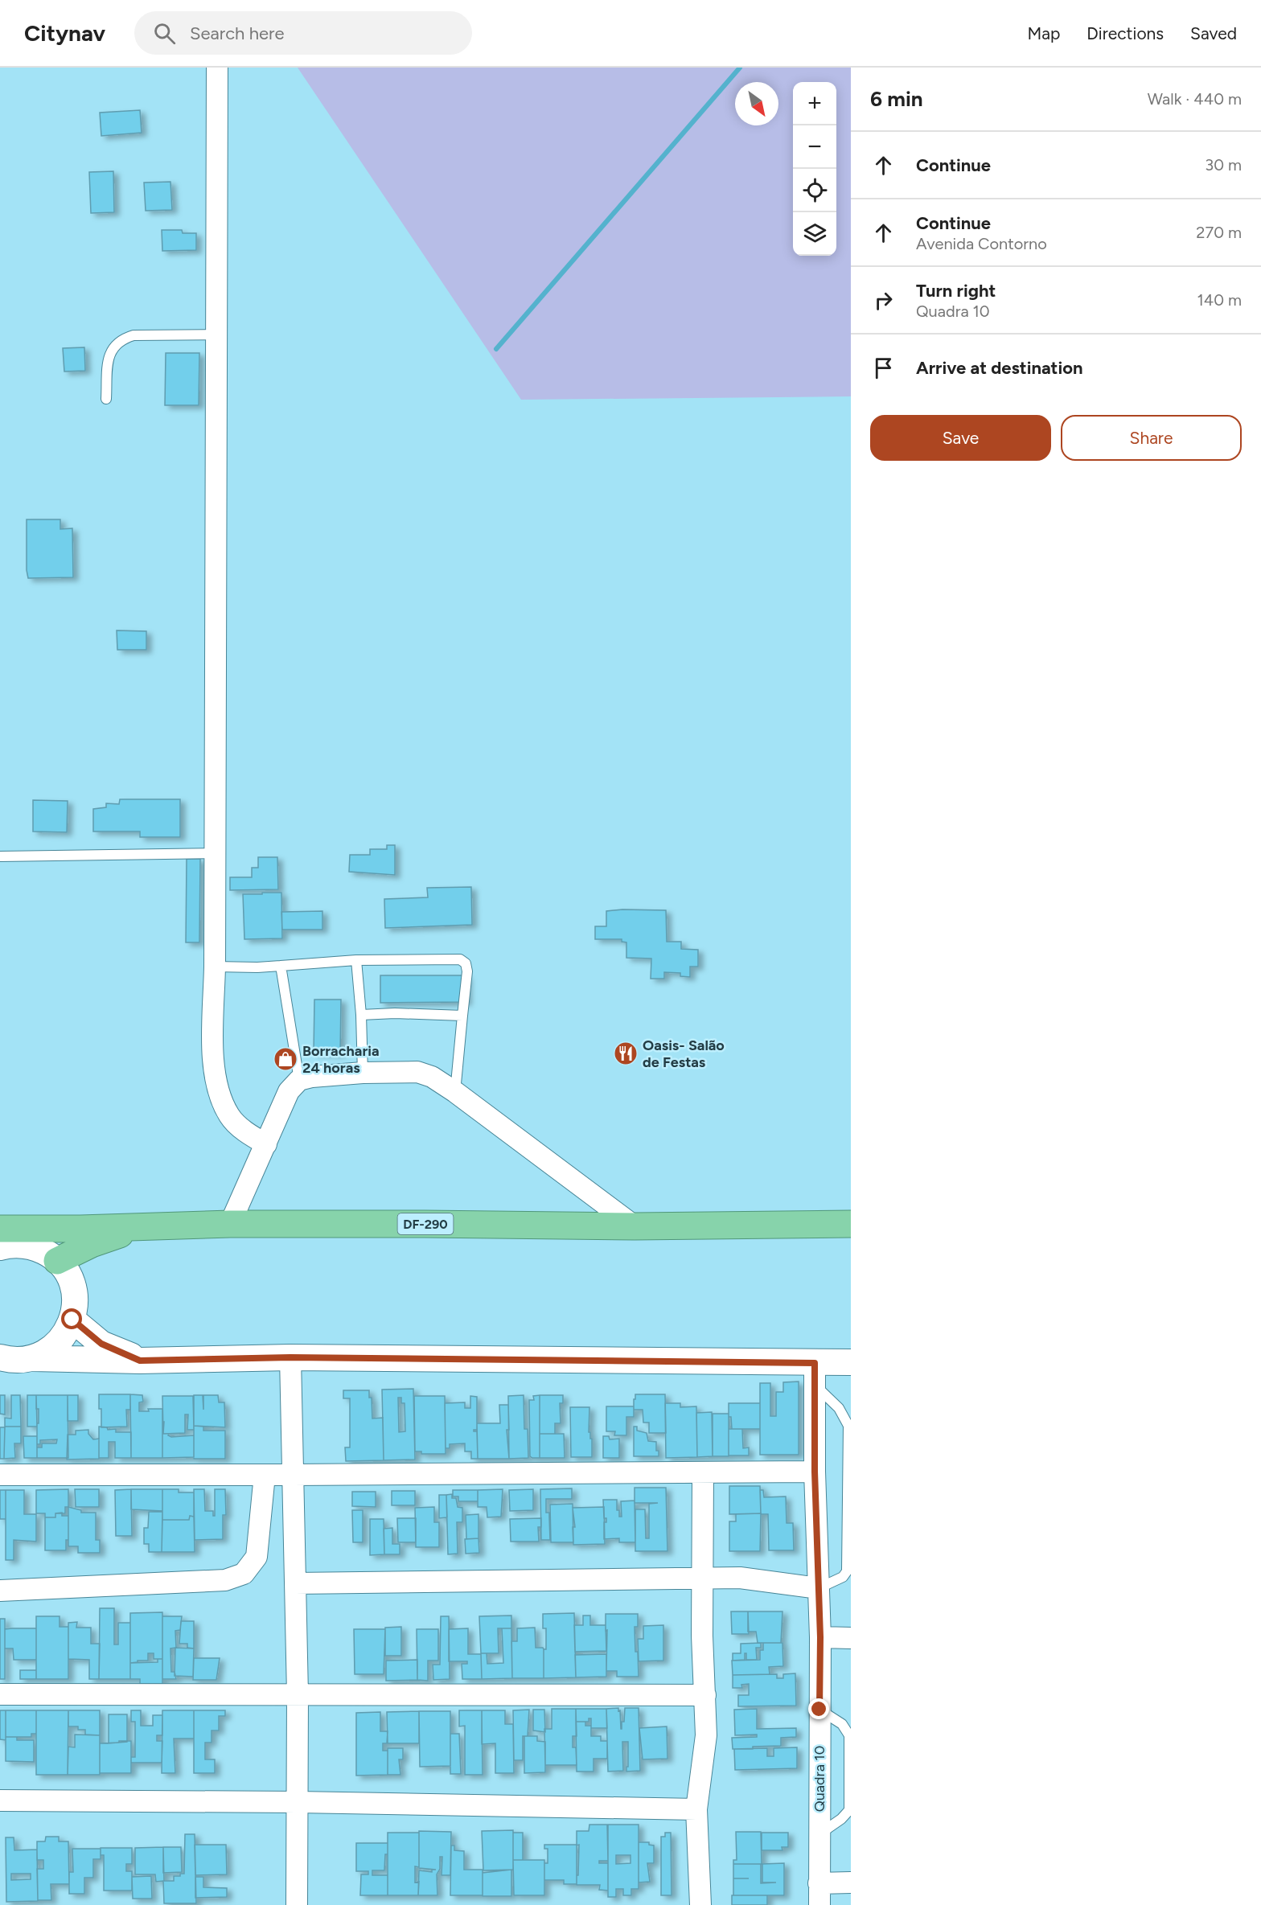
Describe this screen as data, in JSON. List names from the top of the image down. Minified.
{"streets":{"highway":["DF-290"],"street":["Quadra 10"]},"places":{"restaurant":["Oasis- Salão de Festas"],"shop":["Borracharia 24 horas"]},"north":"bottom right","page":{"header":"Citynav","search":"Search here","nav":["Map","Directions","Saved"],"heading":["6 min","Walk · 440 m"],"map_buttons":["+","−"],"list":[["Continue","30 m"],["Continue","Avenida Contorno","270 m"],["Turn right","Quadra 10","140 m"],"Arrive at destination"],"buttons":["Save","Share"]}}
